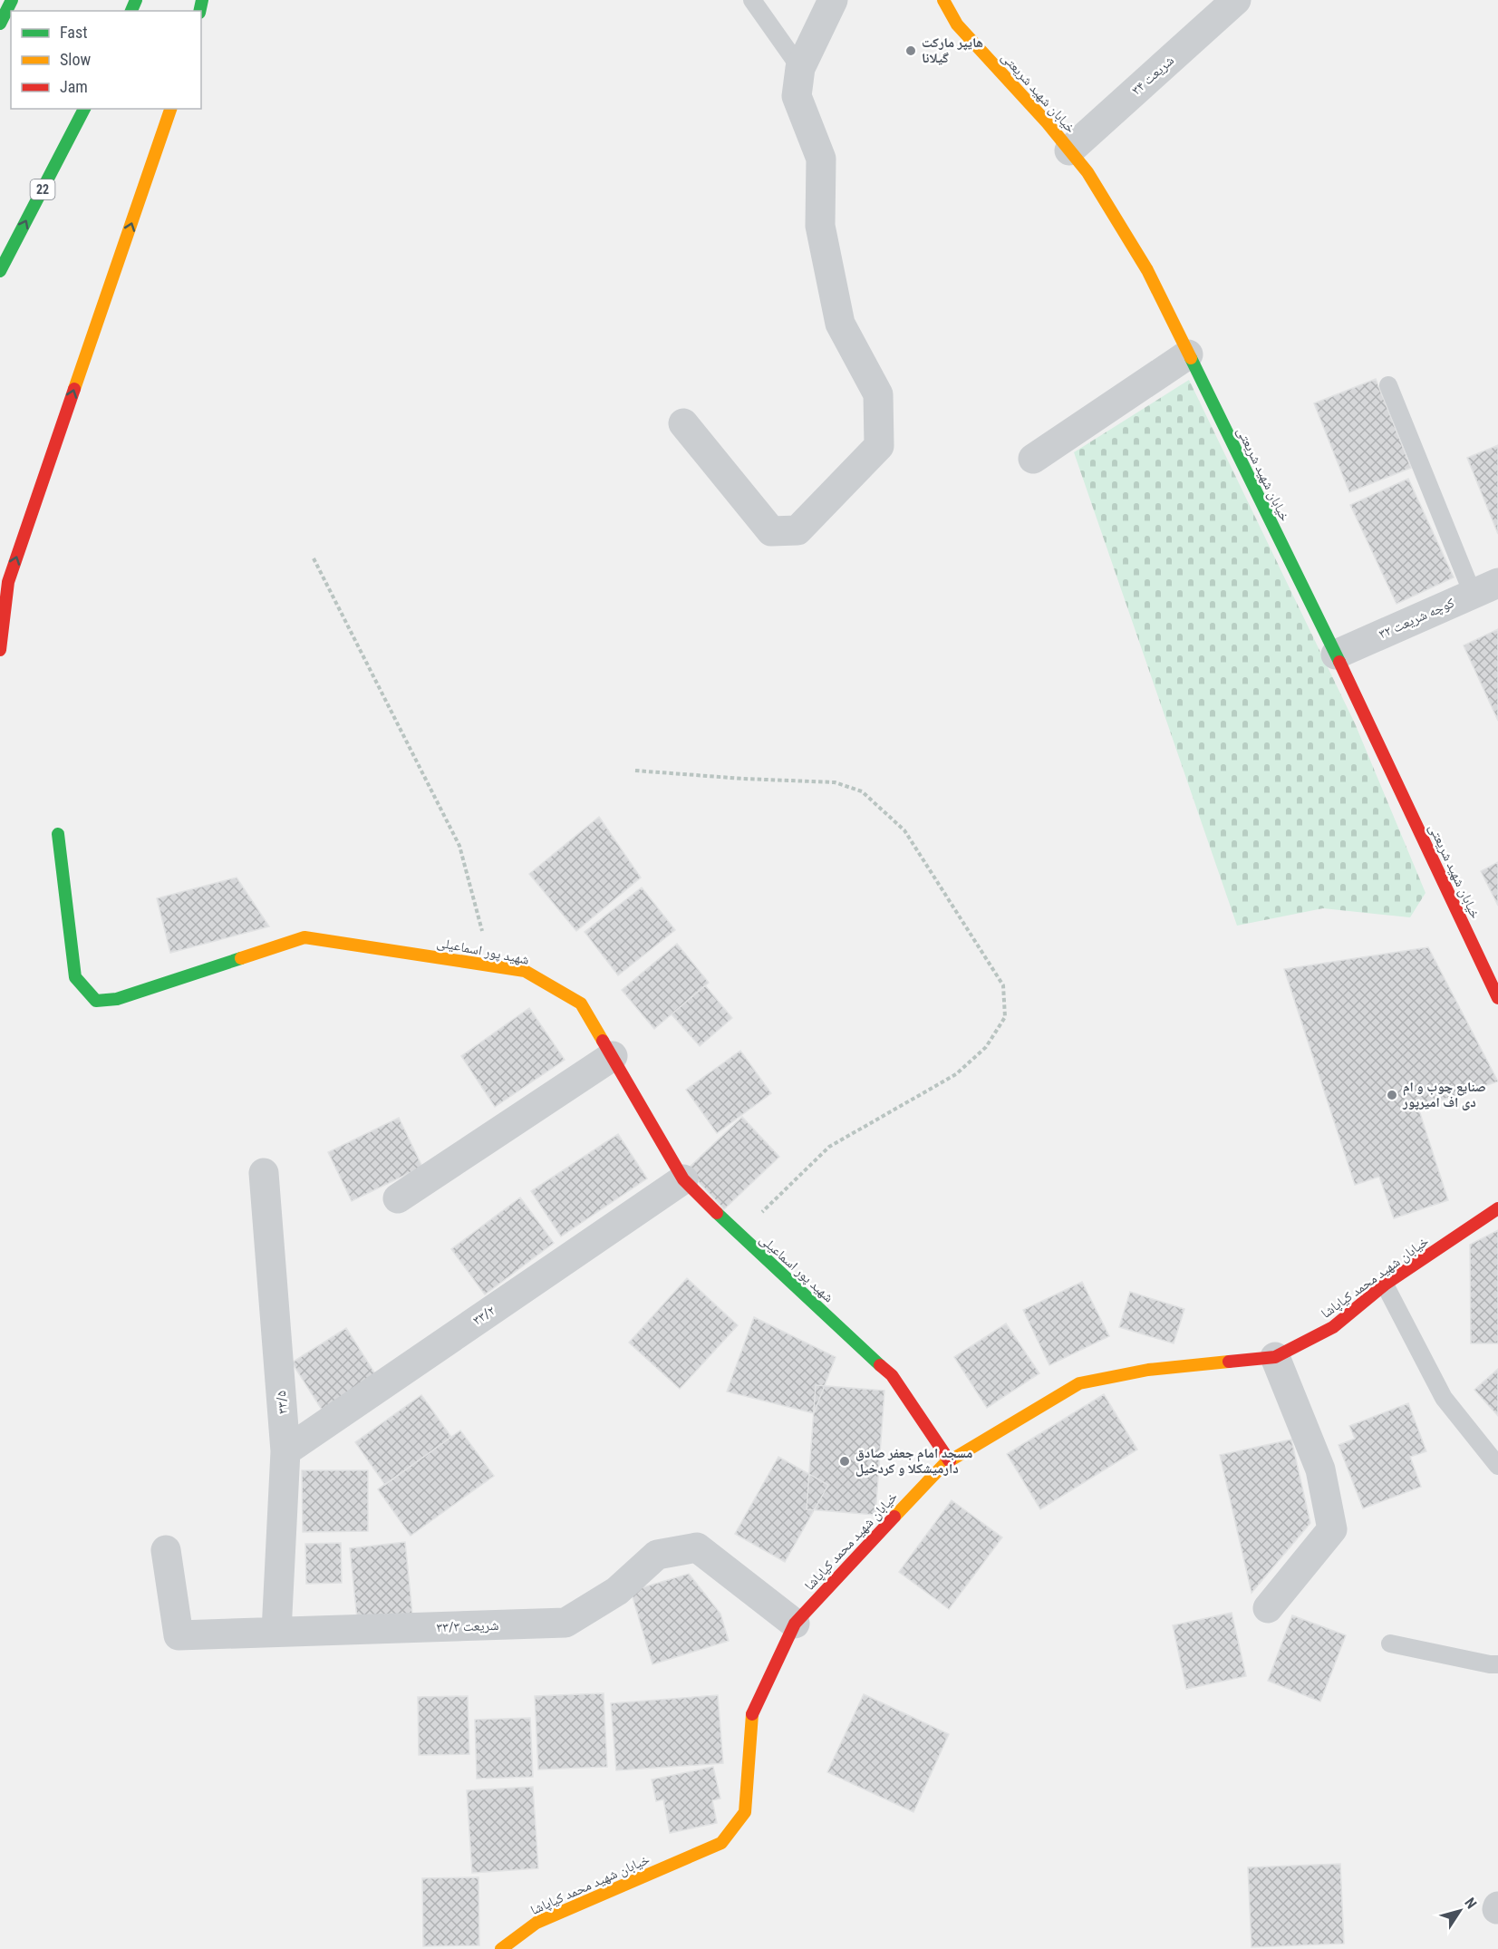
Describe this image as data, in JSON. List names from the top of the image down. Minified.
{"streets":{"main road":["خیابان شهید شریعتی","22","شهید پور اسماعیلی","خیابان شهید محمد کیاپاشا"],"street":["شریعت ۳۴","کوچه شریعت ۳۲","۳۳/۲","۳۳/۵","شریعت ۳۳/۳"]},"crossings":[["شریعت ۳۴","خیابان شهید شریعتی"],["خیابان شهید شریعتی","کوچه شریعت ۳۲"],["شهید پور اسماعیلی","خیابان شهید محمد کیاپاشا"],["شهید پور اسماعیلی","۳۳/۲"],["خیابان شهید محمد کیاپاشا","شریعت ۳۳/۳"],["۳۳/۲","۳۳/۵"],["۳۳/۵","شریعت ۳۳/۳"]],"places":["هایپر مارکت گیلانا","صنایع چوب و ام دی اف امیرپور","مسجد امام جعفر صادق دارمیشکلا و کردخیل"],"legend":["Fast","Slow","Jam"],"north":"top right"}
